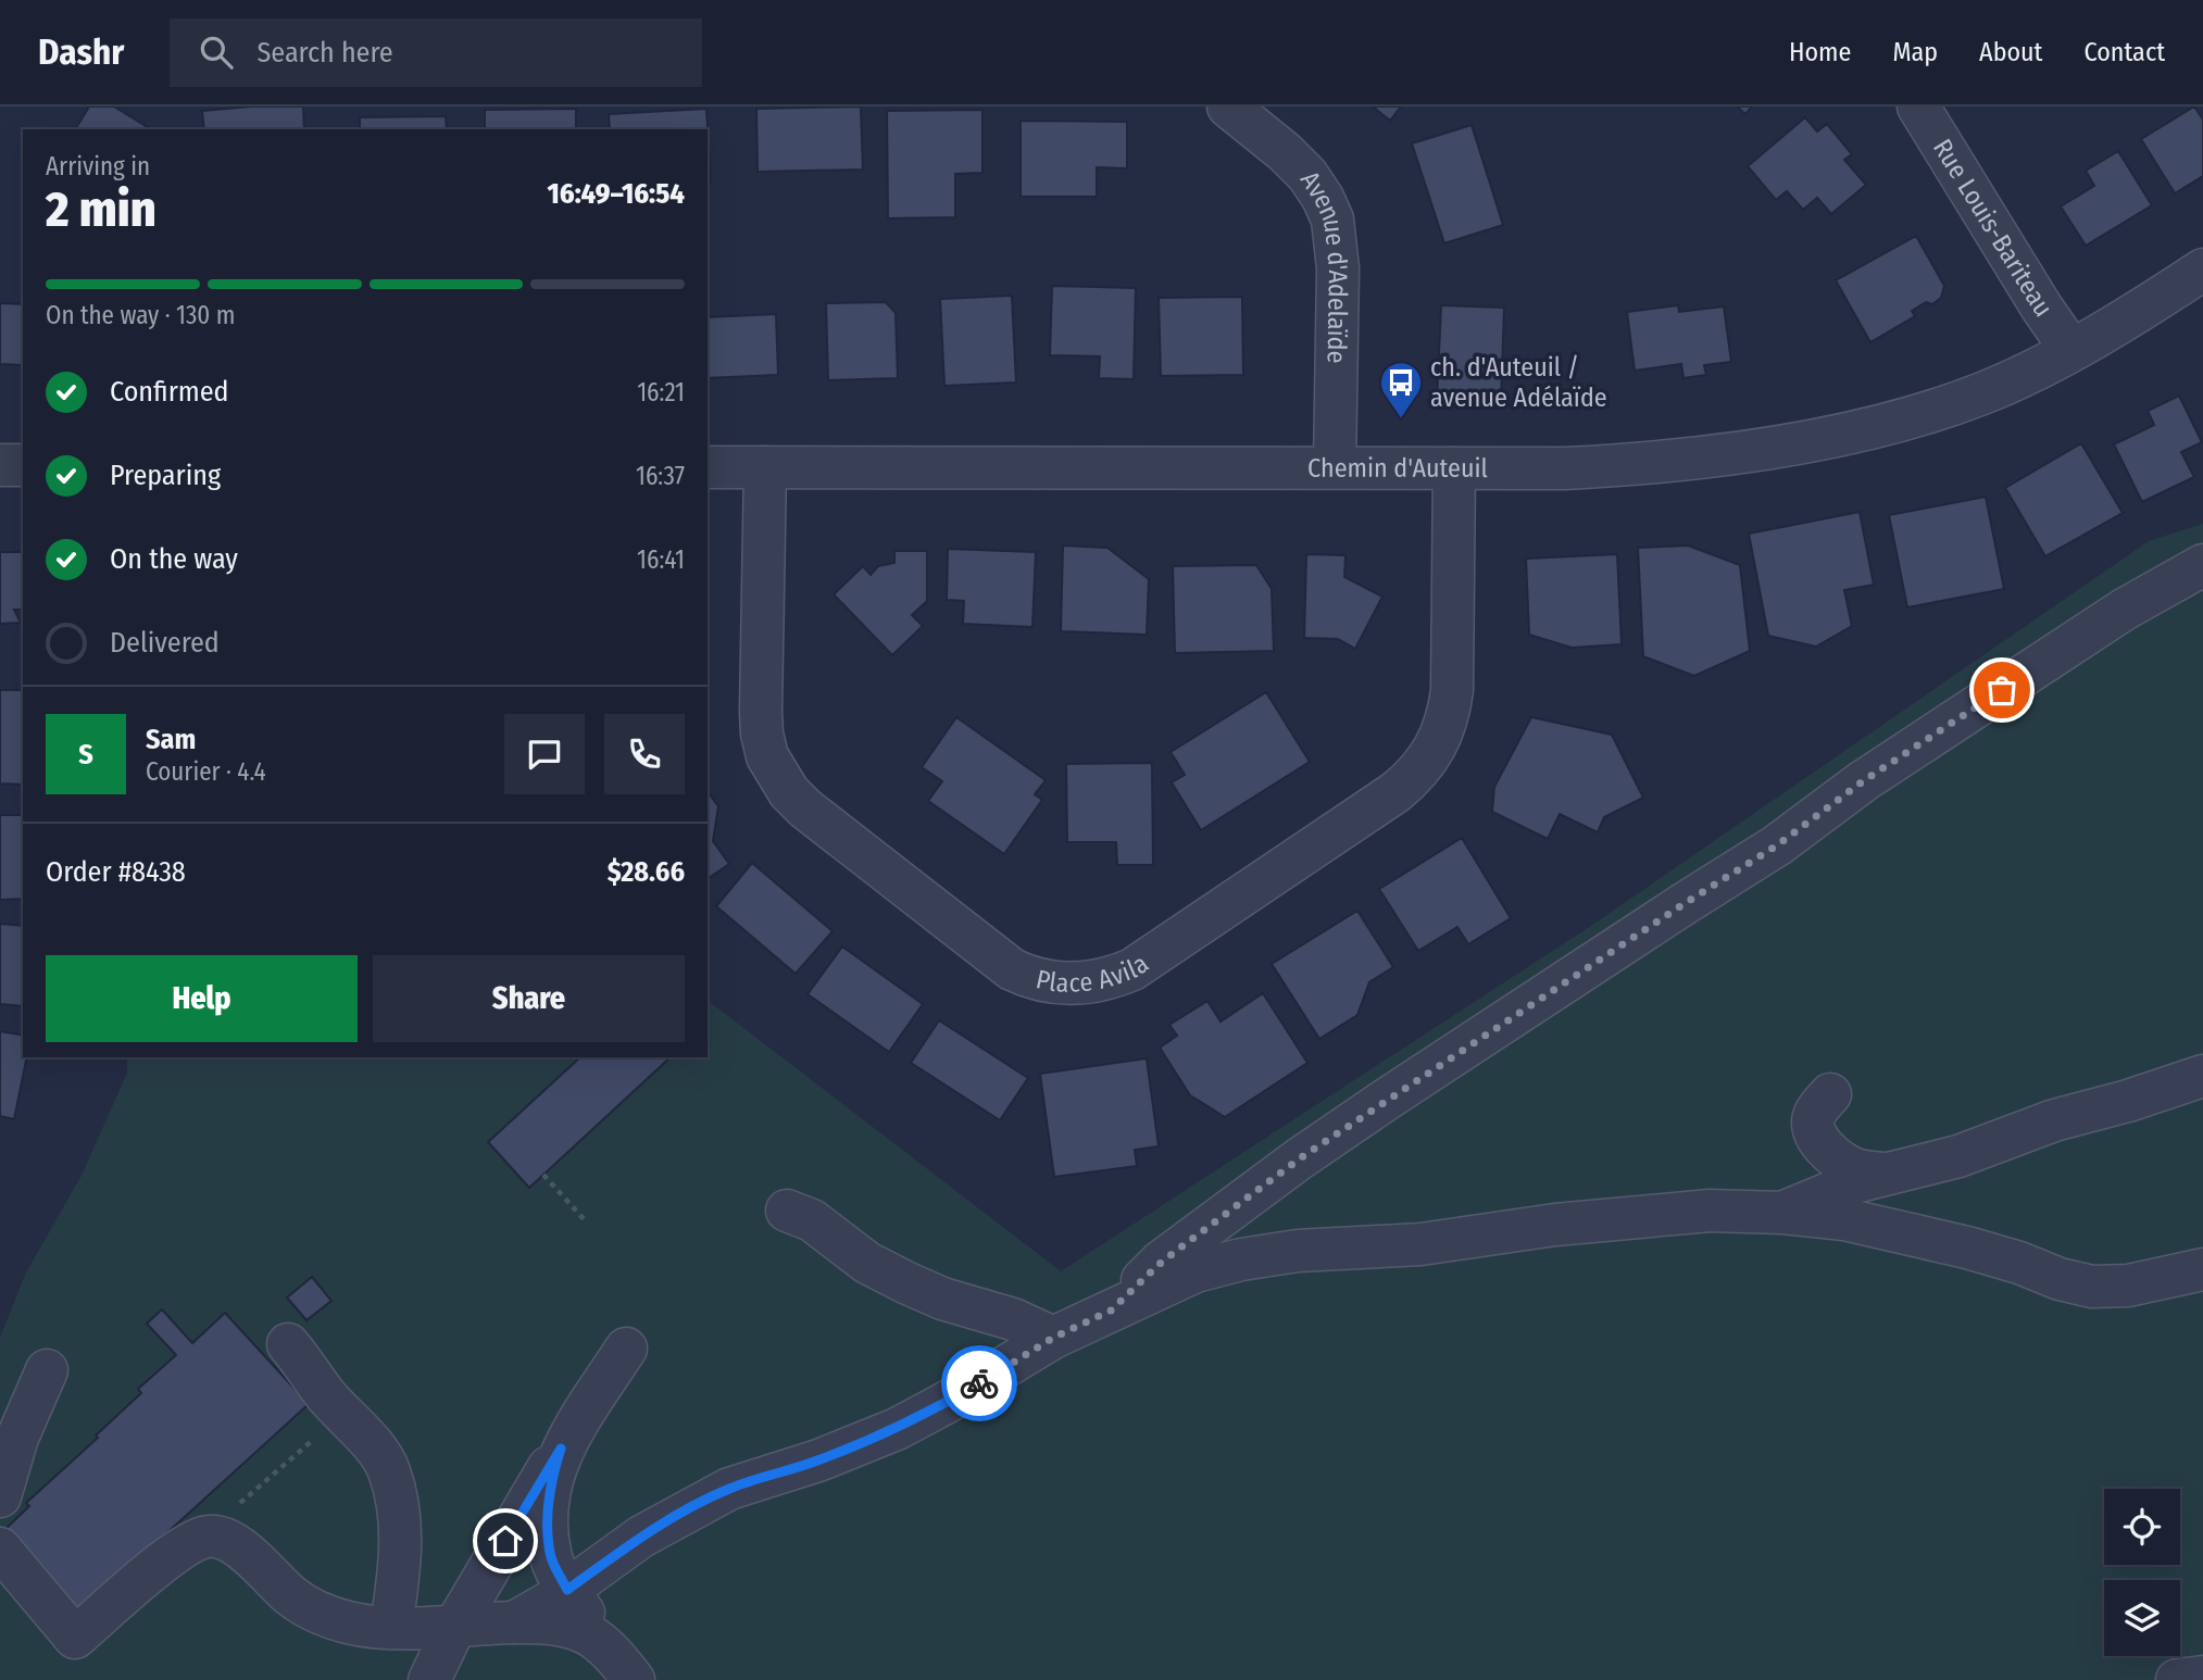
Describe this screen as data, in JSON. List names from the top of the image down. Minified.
{"streets":{"street":["Rue Louis-Bariteau","Avenue d'Adelaïde","Chemin d'Auteuil","Place Avila"]},"crossings":[["Rue Louis-Bariteau","Chemin d'Auteuil"],["Avenue d'Adelaïde","Chemin d'Auteuil"],["Chemin d'Auteuil","Place Avila"]],"places":{"bus stop":["ch. d'Auteuil / avenue Adélaïde"]},"page":{"header":"Dashr","search":"Search here","nav":["Home","Map","About","Contact"],"heading":["2 min","Arriving in","16:49–16:54"],"panel":["Sam","Courier · 4.4","Order #8438","$28.66"],"bar":"On the way · 130 m","list":[["Confirmed","16:21"],["Preparing","16:37"],["On the way","16:41"],"Delivered"],"round":"S","buttons":["Help","Share"]}}
